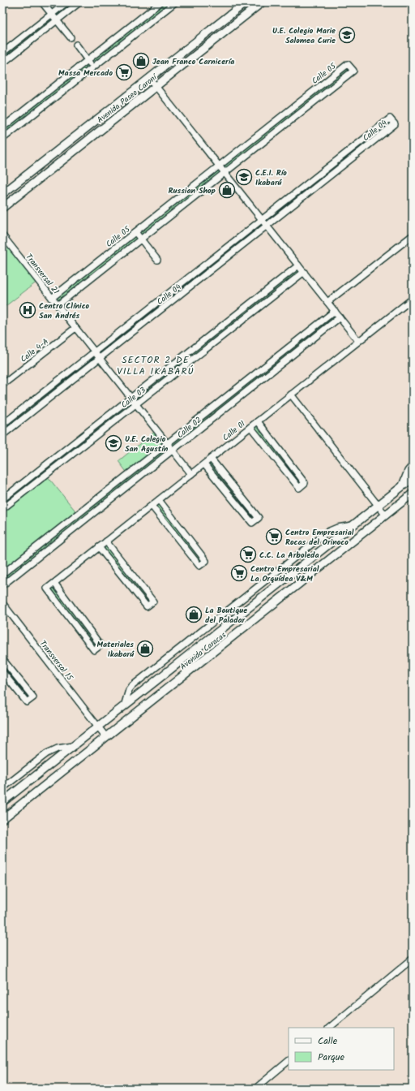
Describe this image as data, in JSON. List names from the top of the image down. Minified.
{"streets":{"street":["Calle 05","Avenida Paseo Caroní","Calle 04","Transversal 21","Calle 4-A","Calle 03","Calle 02","Calle 01","Avenida Caracas","Transversal 15"]},"crossings":[["Calle 05","Transversal 21"],["Calle 04","Transversal 21"],["Transversal 21","Calle 4-A"],["Transversal 21","Calle 03"],["Transversal 21","Calle 02"],["Transversal 21","Calle 01"],["Avenida Caracas","Transversal 15"]],"districts":["SECTOR 2 DE VILLA IKABARÚ"],"places":{"school or university":["U.E. Colegio Marie Salomea Curie","C.E.I. Río Ikabarú","U.E. Colegio San Agustín"],"shop":["Jean Franco Carnicería","Russian Shop","La Boutique del Paladar","Materiales Ikabarú"],"supermarket":["Massa Mercado","Centro Empresarial Rocas del Orinoco","C.C. La Arboleda","Centro Empresarial La Orquídea V&M"],"hospital":["Centro Clínico San Andrés"]},"legend":["Calle","Parque"]}
